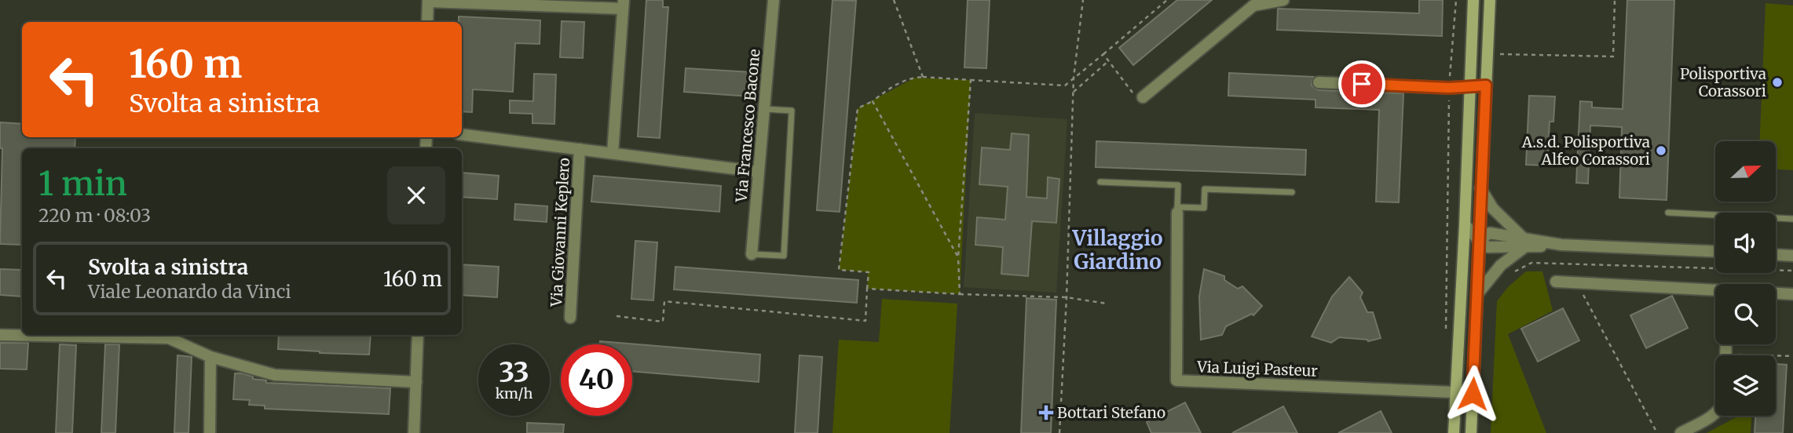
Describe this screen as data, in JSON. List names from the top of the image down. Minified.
{"streets":{"street":["Via Francesco Bacone","Via Giovanni Keplero","Via Luigi Pasteur"]},"crossings":[["Via Francesco Bacone","Via Giovanni Keplero"]],"districts":["Villaggio Giardino"],"places":{"other":["Polisportiva Corassori","A.s.d. Polisportiva Alfeo Corassori"],"health":["Bottari Stefano"]},"north":"right","page":{"turn":["160 m","Svolta a sinistra"],"heading":["1 min","220 m · 08:03"],"list":[{"name":"Svolta a sinistra","note":"Viale Leonardo da Vinci","value":"160 m"}],"speed":"33 km/h","limit":"40"}}
